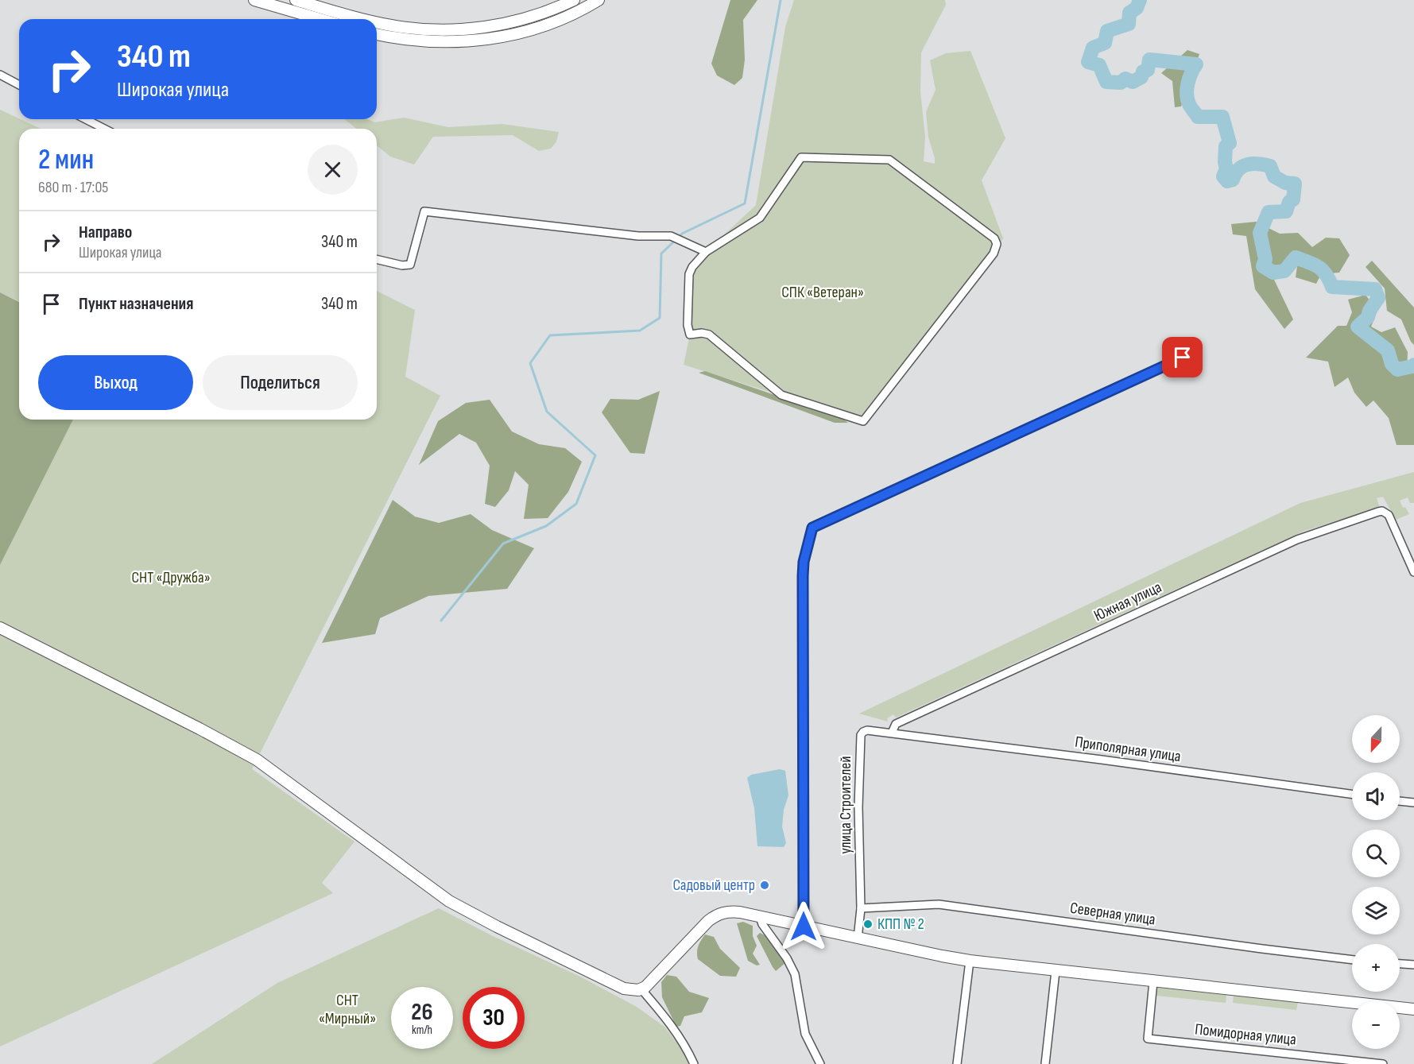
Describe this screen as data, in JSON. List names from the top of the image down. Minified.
{"streets":{"street":["Южная улица","Приполярная улица","улица Строителей","Северная улица","Помидорная улица"]},"crossings":[["Южная улица","Приполярная улица"],["Южная улица","улица Строителей"],["Приполярная улица","улица Строителей"],["улица Строителей","Северная улица"]],"parks":["СПК «Ветеран»","СНТ «Дружба»","СНТ «Мирный»"],"places":["Садовый центр","КПП № 2"],"north":"bottom","page":{"turn":["340 m","Широкая улица"],"heading":["2 мин","680 m · 17:05"],"list":[{"name":"Направо","note":"Широкая улица","value":"340 m"},{"name":"Пункт назначения","value":"340 m"}],"buttons":["Выход","Поделиться"],"map_buttons":["+","−"],"speed":"26 km/h","limit":"30"}}
